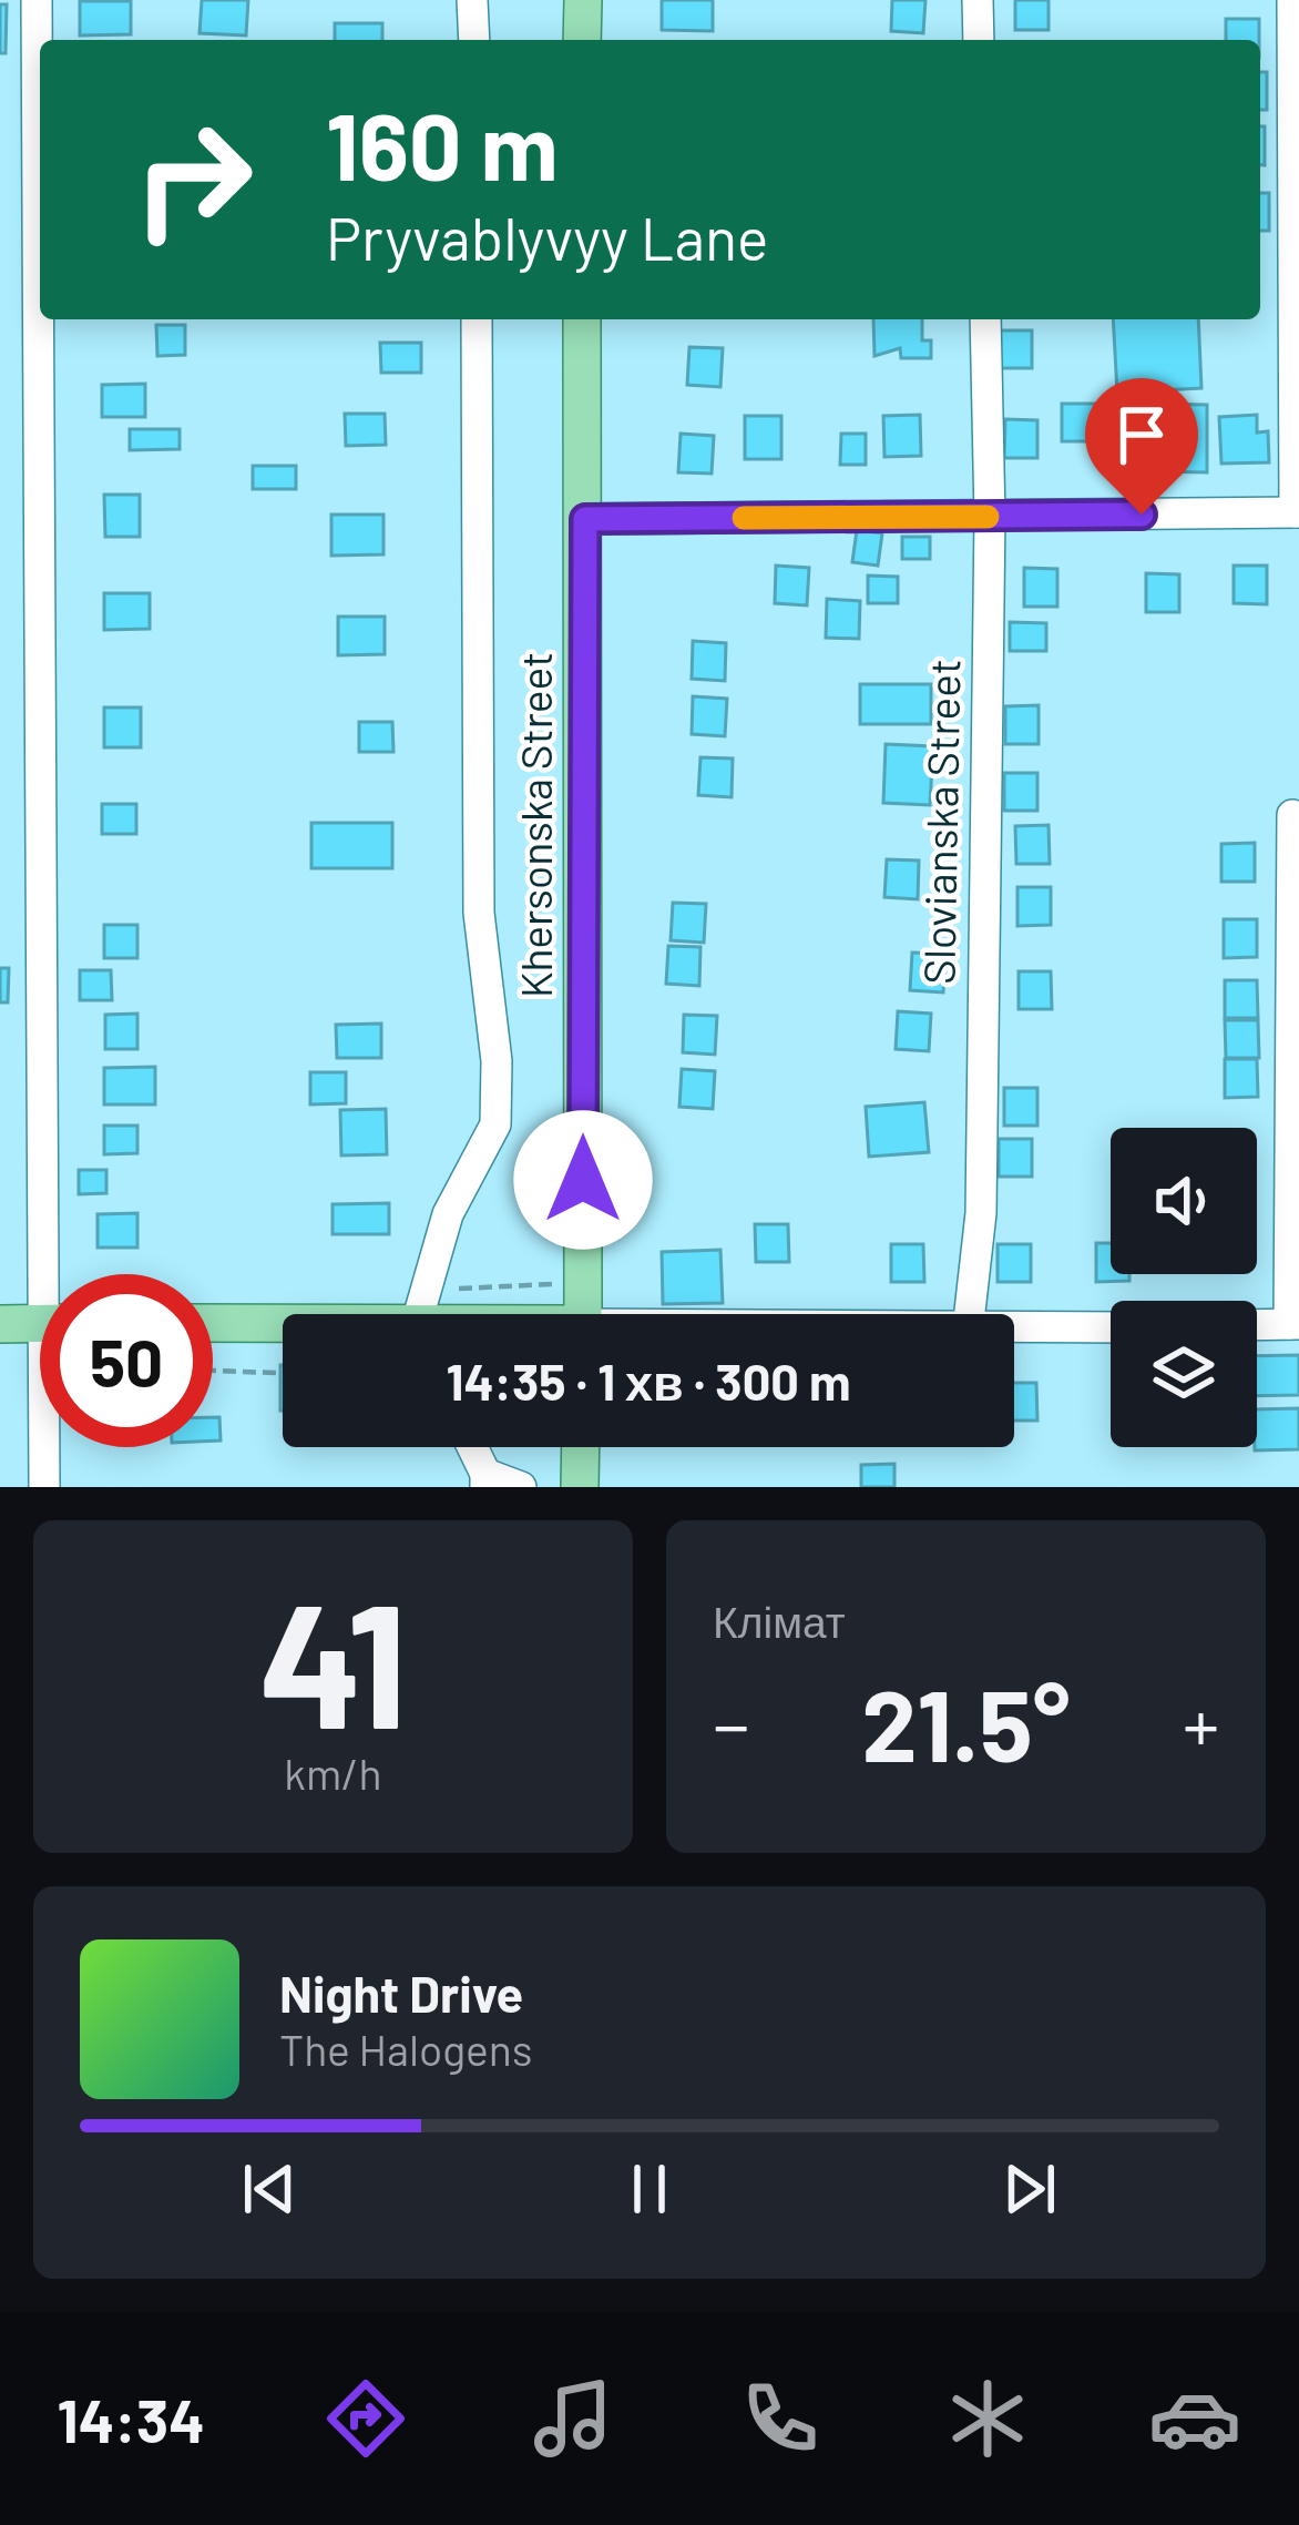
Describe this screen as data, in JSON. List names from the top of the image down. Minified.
{"streets":{"main road":["Khersonska Street"],"street":["Slovianska Street"]},"page":{"turn":["160 m","Pryvablyvyy Lane"],"limit":"50","trip":"14:35 · 1 хв · 300 m","tile":[["41","km/h"],"Клімат"],"heat":["−","21.5°","+"],"song":["Night Drive","The Halogens"],"tabs":"14:34"}}
